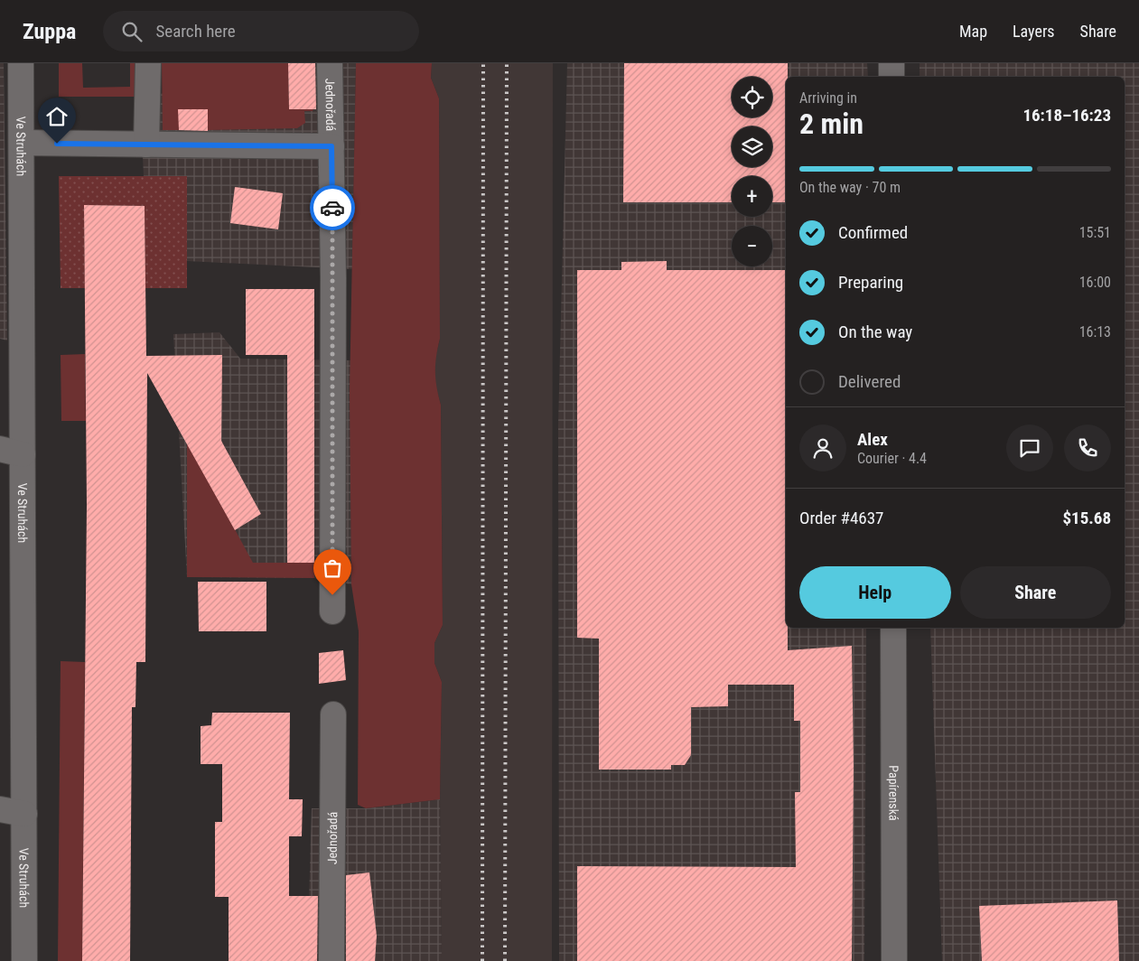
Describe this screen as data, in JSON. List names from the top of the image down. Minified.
{"streets":{"street":["Jednořadá","Ve Struhách","Papírenská"]},"crossings":[["Jednořadá","Ve Struhách"]],"page":{"header":"Zuppa","search":"Search here","nav":["Map","Layers","Share"],"map_buttons":["+","−"],"heading":["2 min","Arriving in","16:18–16:23"],"panel":["Alex","Courier · 4.4","Order #4637","$15.68"],"bar":"On the way · 70 m","list":[["Confirmed","15:51"],["Preparing","16:00"],["On the way","16:13"],"Delivered"],"buttons":["Help","Share"]}}
